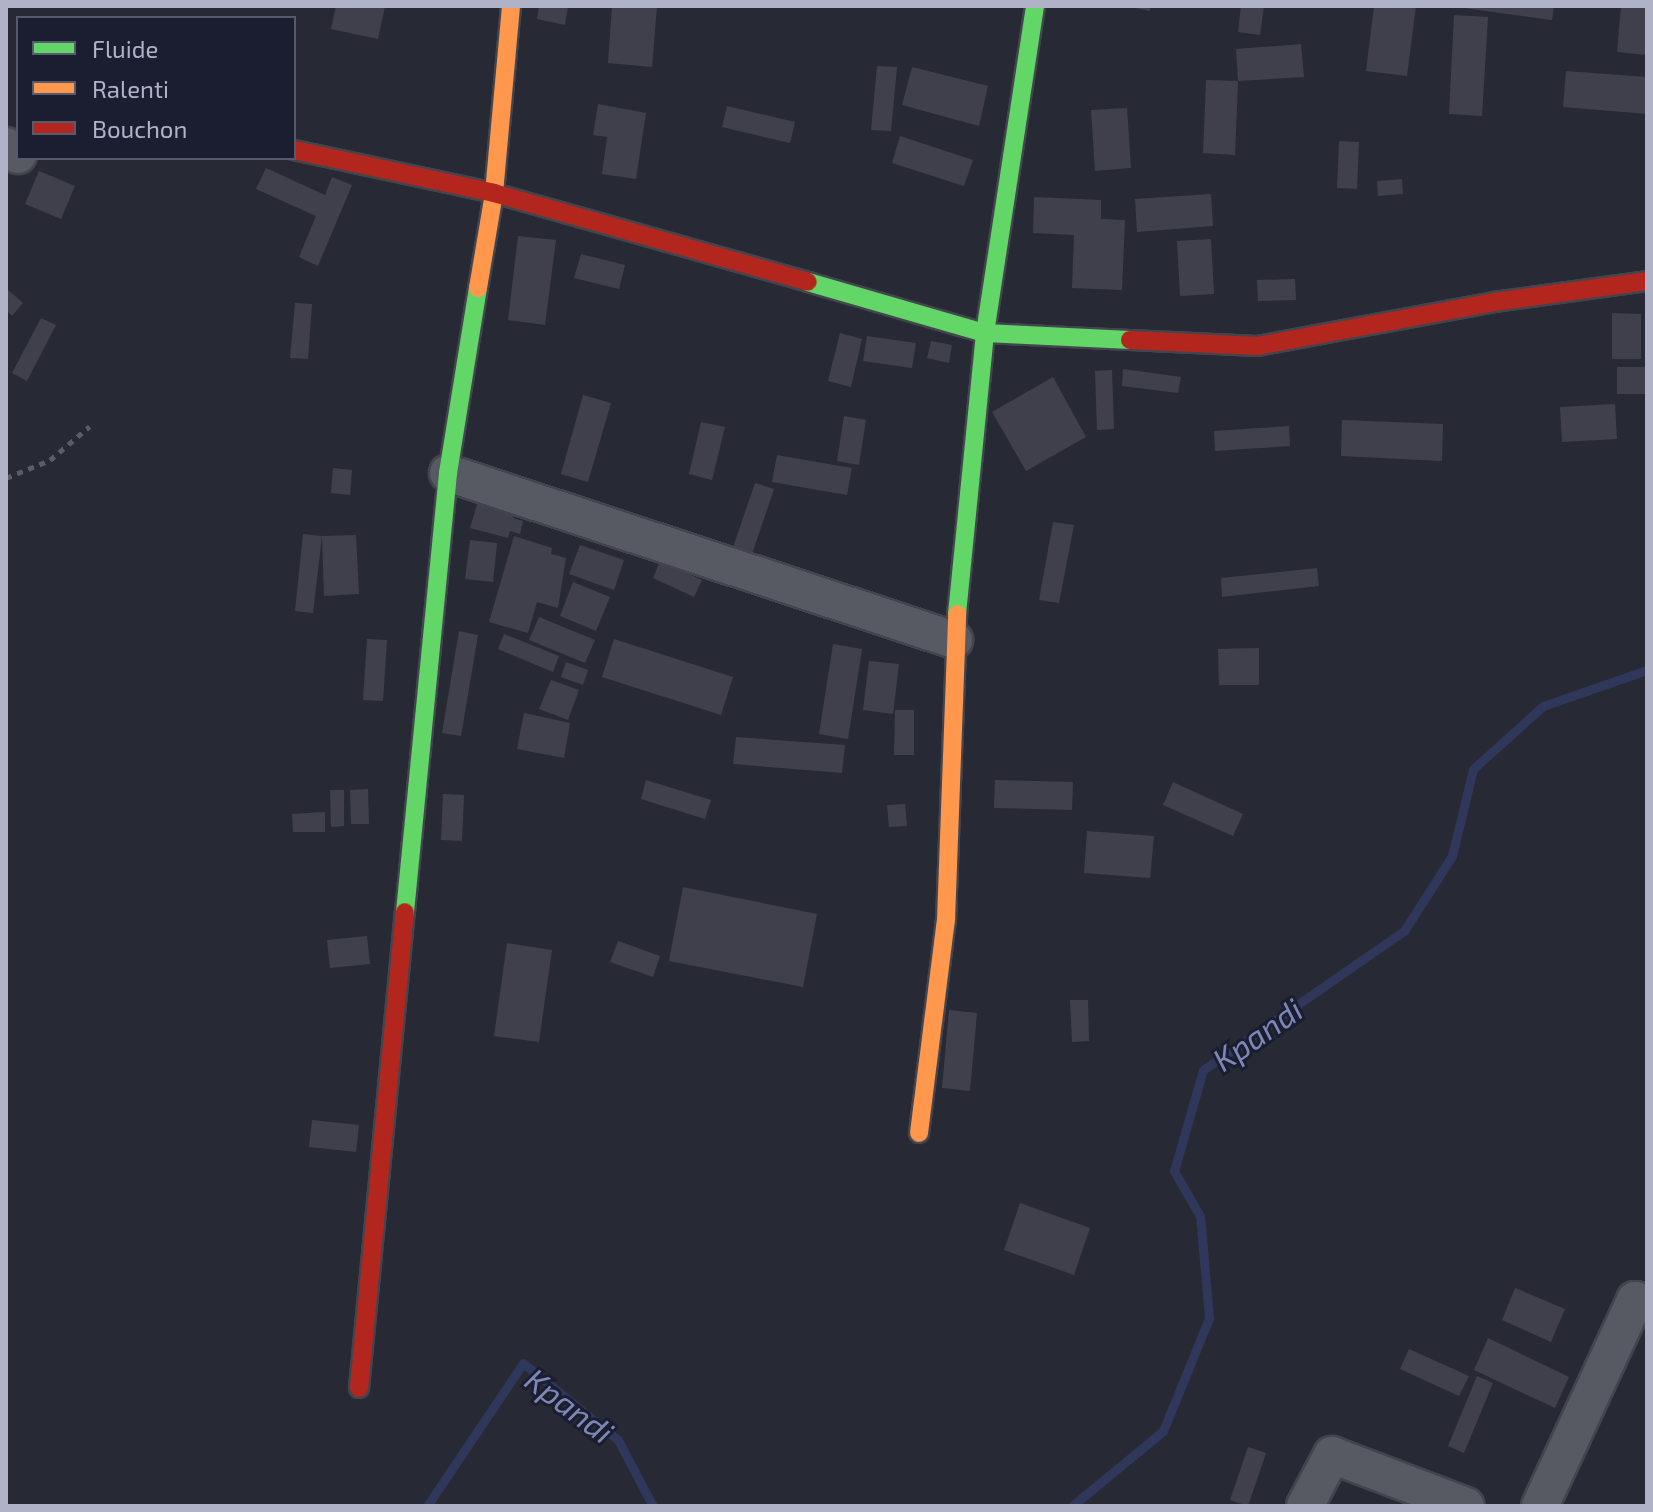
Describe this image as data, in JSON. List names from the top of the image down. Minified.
{"water":["Kpandi"],"legend":["Fluide","Ralenti","Bouchon"]}
